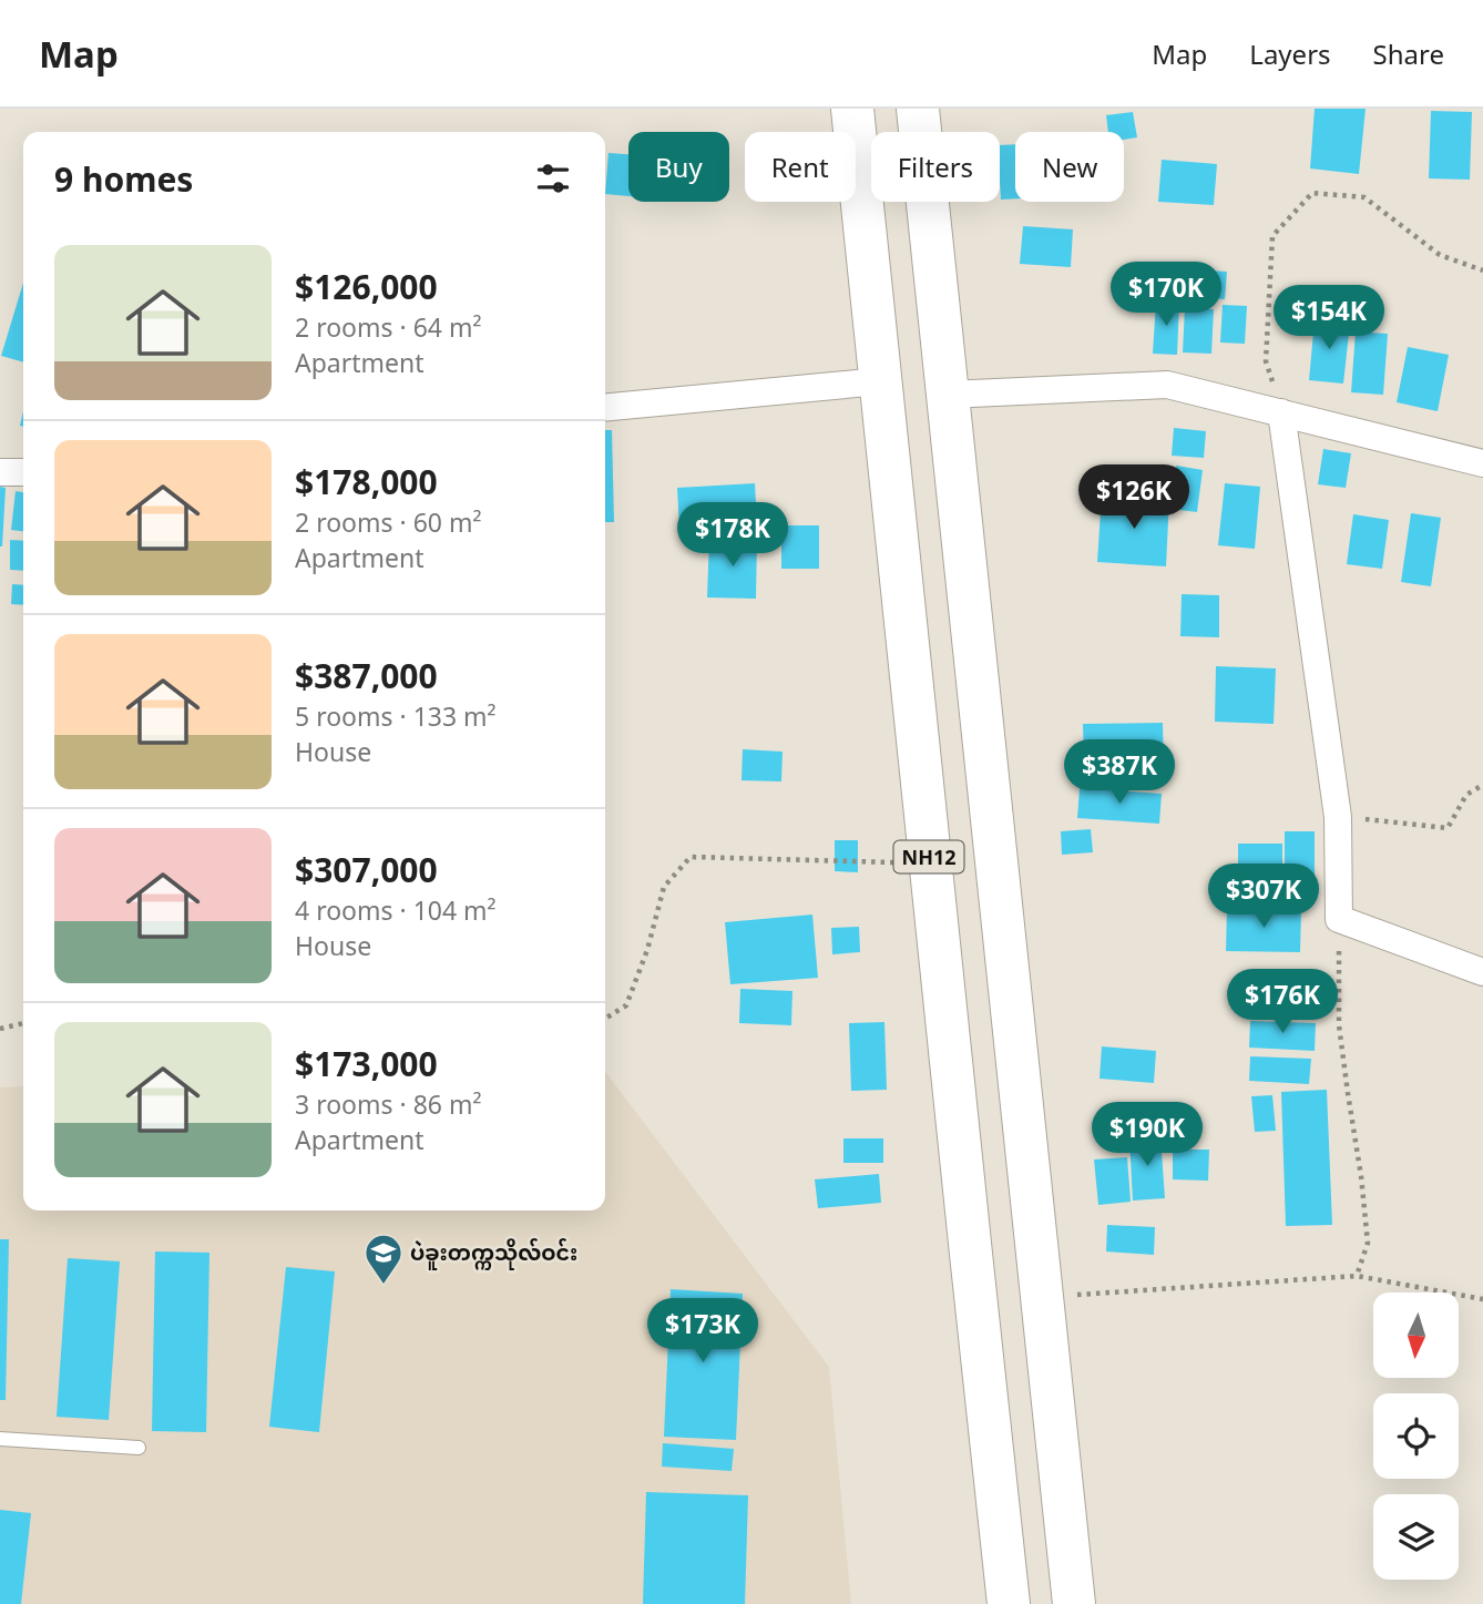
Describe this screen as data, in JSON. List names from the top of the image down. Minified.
{"streets":{"highway":["NH12"]},"places":{"school or university":["ပဲခူးတက္ကသိုလ်ဝင်း"]},"north":"bottom","page":{"header":"Map","nav":["Map","Layers","Share"],"chip":["Buy","Rent","Filters","New"],"heading":"9 homes","list":[{"name":"$126,000","note":"2 rooms · 64 m² · Apartment"},{"name":"$178,000","note":"2 rooms · 60 m² · Apartment"},{"name":"$387,000","note":"5 rooms · 133 m² · House"},{"name":"$307,000","note":"4 rooms · 104 m² · House"},{"name":"$173,000","note":"3 rooms · 86 m² · Apartment"}],"price":["$170K","$154K","$126K","$178K","$387K","$307K","$176K","$190K","$173K"]}}
